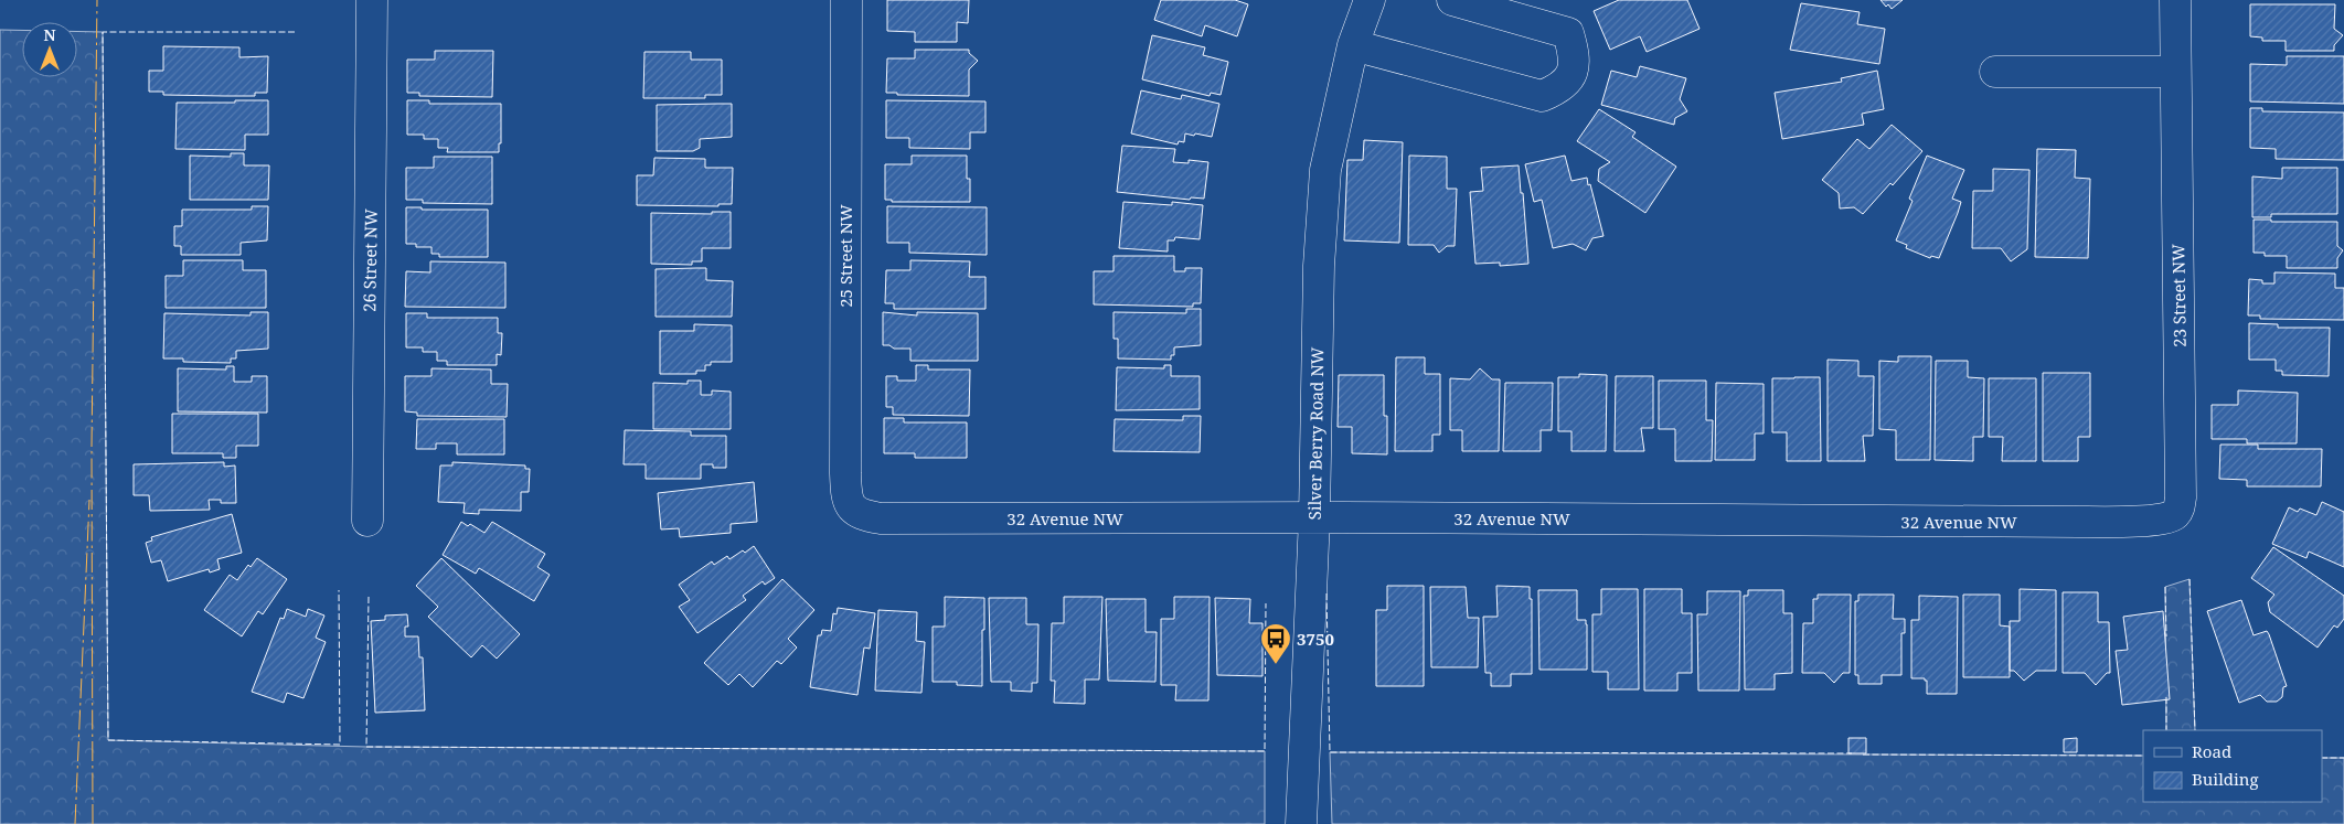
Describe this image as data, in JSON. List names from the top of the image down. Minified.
{"streets":{"street":["25 Street NW","26 Street NW","23 Street NW","Silver Berry Road NW","32 Avenue NW"]},"crossings":[["25 Street NW","32 Avenue NW"],["23 Street NW","32 Avenue NW"],["Silver Berry Road NW","32 Avenue NW"]],"places":{"bus stop":["3750"]},"legend":["Road","Building"],"north":"top"}
